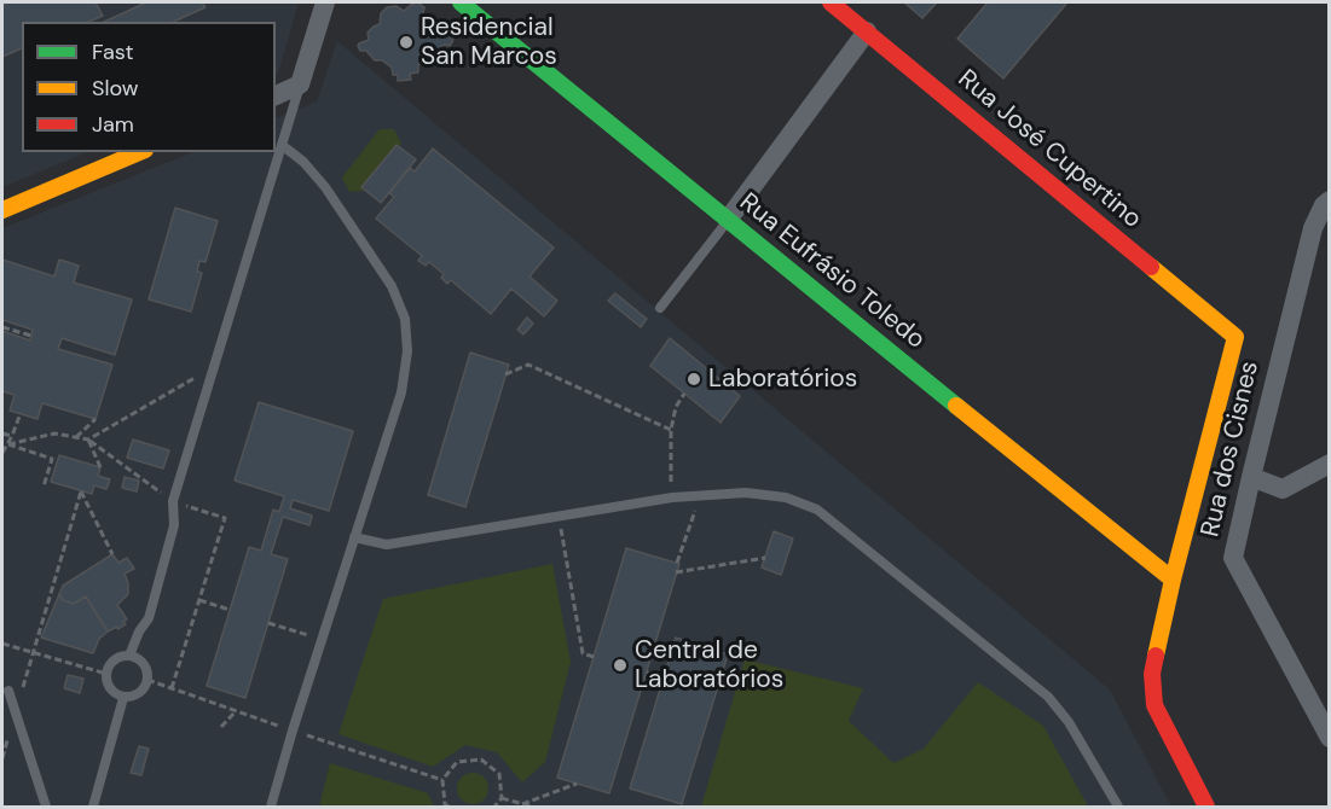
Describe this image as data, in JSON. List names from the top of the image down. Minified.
{"streets":{"street":["Rua José Cupertino","Rua Eufrásio Toledo","Rua dos Cisnes"]},"crossings":[["Rua José Cupertino","Rua Eufrásio Toledo"]],"places":["Residencial San Marcos","Laboratórios","Central de Laboratórios"],"legend":["Fast","Slow","Jam"]}
